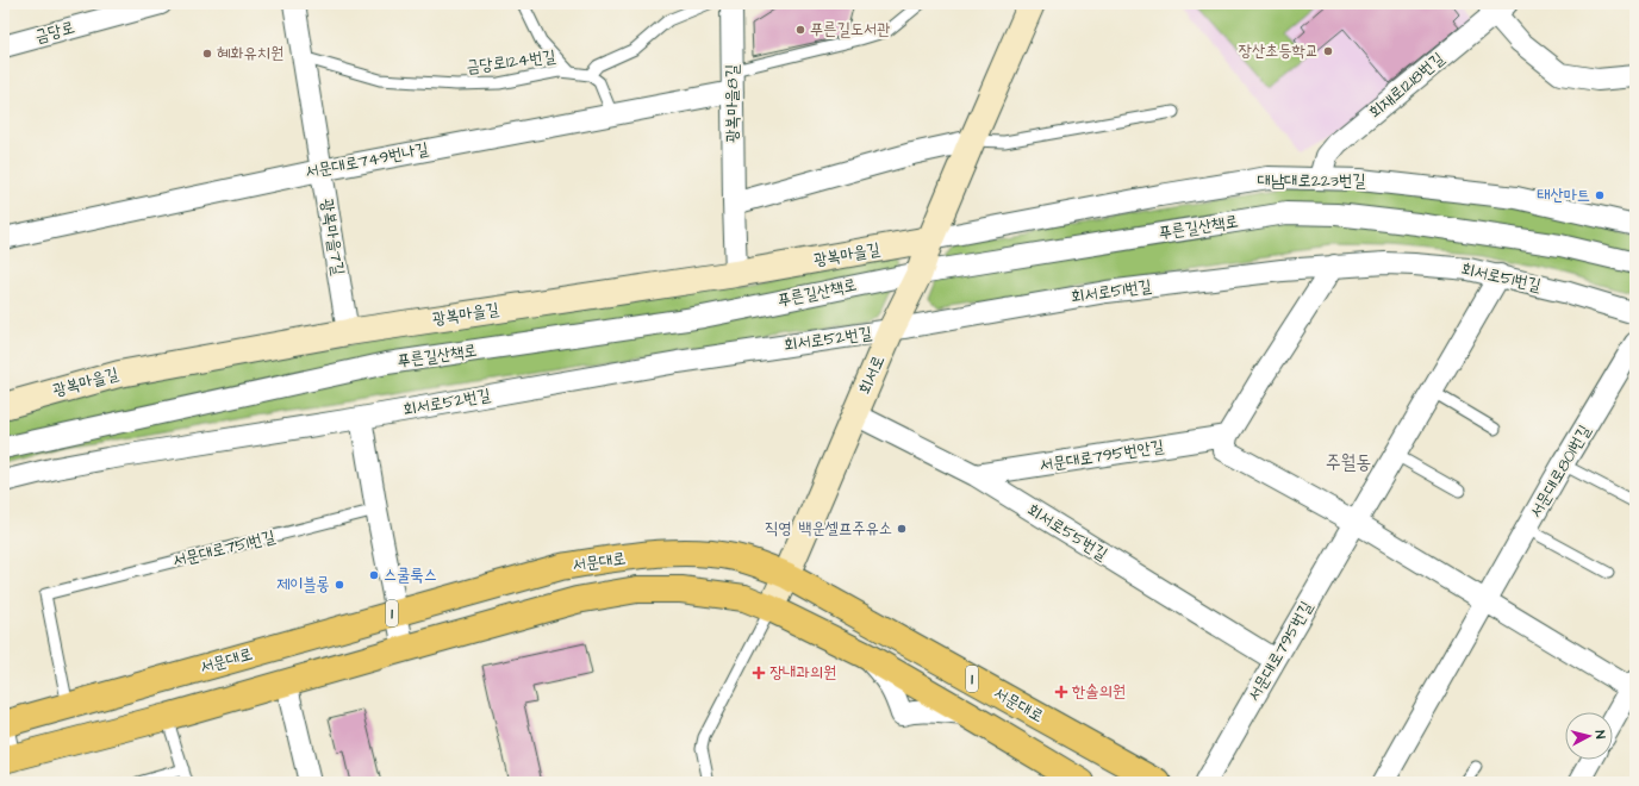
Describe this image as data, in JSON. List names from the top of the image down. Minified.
{"streets":{"main road":["서문대로","1"],"street":["금당로","회재로1218번길","광복마을8길","서문대로749번나길","대남대로223번길","푸른길산책로","광복마을7길","광복마을길","회서로51번길","회서로52번길","회서로","서문대로795번안길","서문대로801번길","회서로55번길","서문대로795번길"],"lane":["금당로124번길","서문대로751번길"]},"crossings":[["금당로124번길","광복마을7길"],["회재로1218번길","대남대로223번길"],["광복마을8길","서문대로749번나길"],["광복마을8길","광복마을길"],["서문대로749번나길","광복마을7길"],["대남대로223번길","광복마을길"],["대남대로223번길","회서로"],["푸른길산책로","회서로"],["광복마을7길","광복마을길"],["광복마을길","회서로"],["회서로51번길","회서로52번길"],["회서로51번길","회서로"],["회서로51번길","서문대로795번길"],["회서로52번길","회서로"],["회서로","회서로55번길"],["회서로","서문대로"],["서문대로795번안길","회서로55번길"],["회서로55번길","서문대로795번길"],["서문대로751번길","서문대로"]],"districts":["주월동"],"places":{"other":["푸른길도서관","장산초등학교","혜화유치원","태산마트","직영 백운셀프주유소","스쿨룩스","제이블롱"],"health":["장내과의원","한솔의원"]},"north":"right"}
